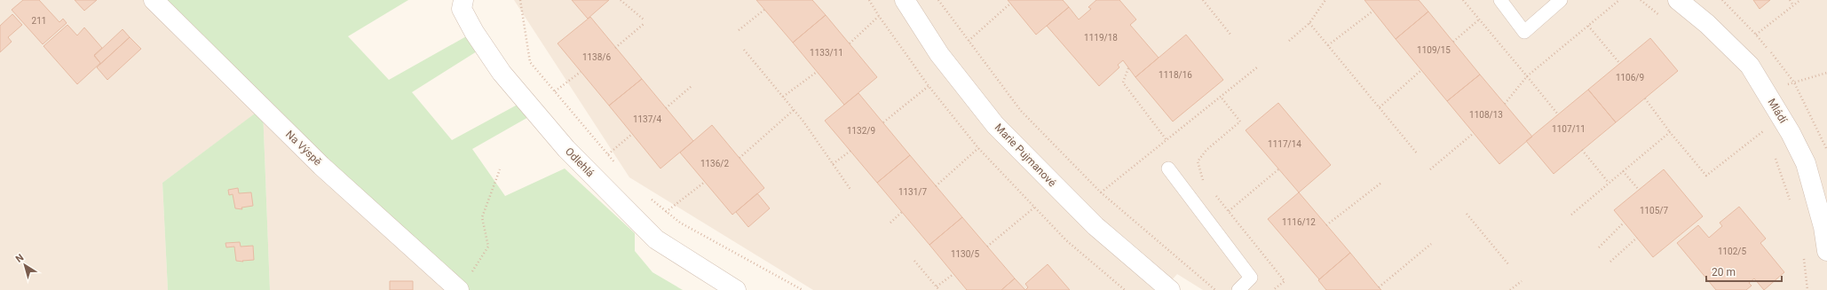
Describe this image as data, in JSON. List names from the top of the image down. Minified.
{"streets":{"street":["Mládí","Na Výspě","Marie Pujmanové","Odlehlá"]},"house_numbers":["211","1119/18","1109/15","1133/11","1138/6","1118/16","1106/9","1108/13","1137/4","1107/11","1132/9","1117/14","1136/2","1131/7","1105/7","1116/12","1102/5","1130/5"],"scale_bar":"20 m","north":"top left"}
